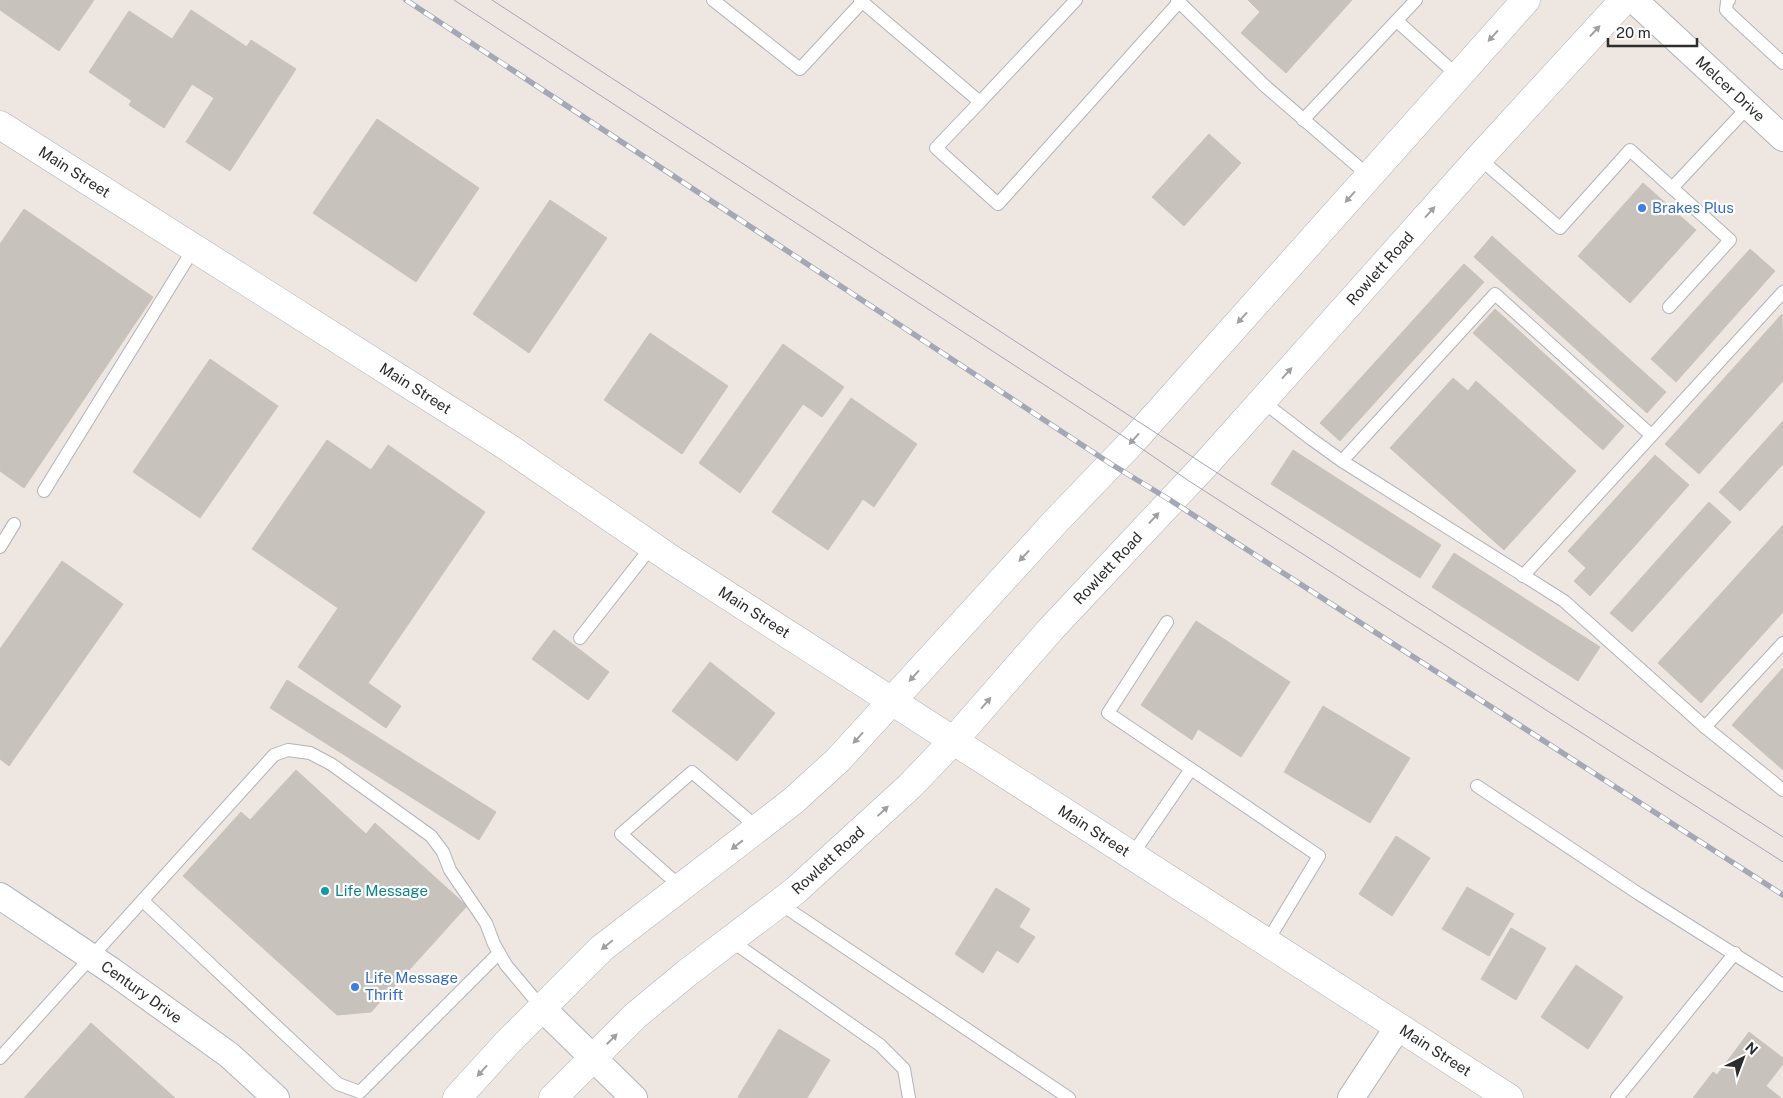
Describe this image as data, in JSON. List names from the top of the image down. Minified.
{"streets":{"main road":["Main Street","Rowlett Road"],"street":["Melcer Drive","Century Drive"]},"crossings":[["Main Street","Rowlett Road"]],"places":["Brakes Plus","Life Message","Life Message Thrift"],"scale_bar":"20 m","north":"top right"}
